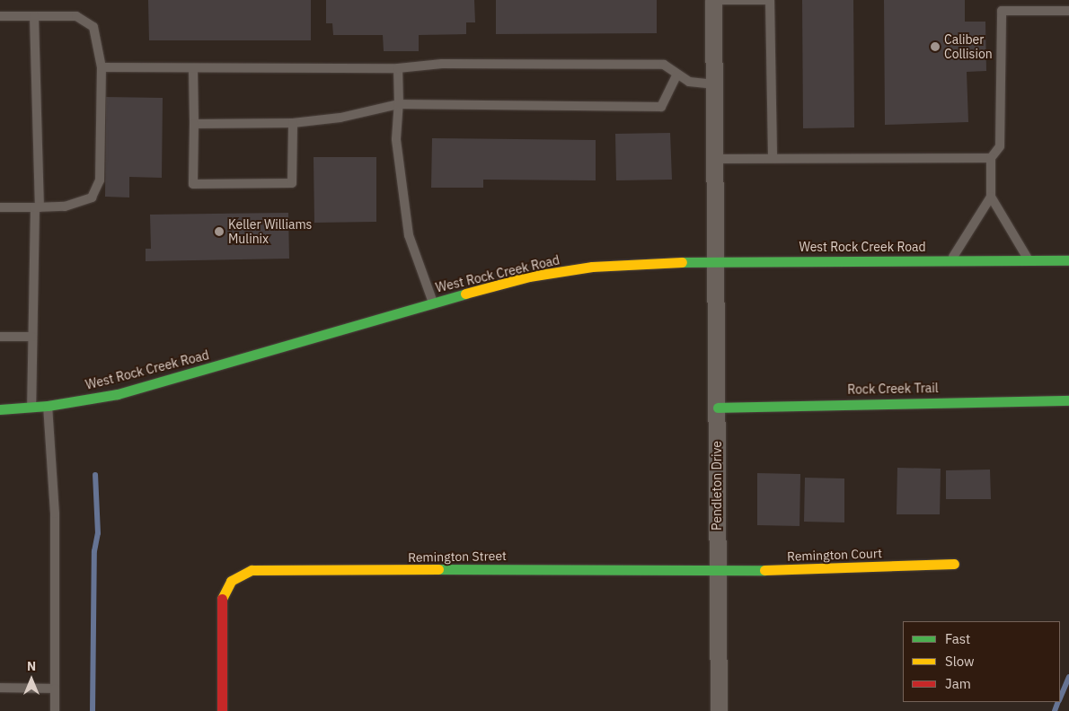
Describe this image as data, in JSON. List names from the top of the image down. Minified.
{"streets":{"street":["West Rock Creek Road","Rock Creek Trail","Pendleton Drive","Remington Court","Remington Street"]},"crossings":[["West Rock Creek Road","Pendleton Drive"],["Rock Creek Trail","Pendleton Drive"],["Pendleton Drive","Remington Court"],["Pendleton Drive","Remington Street"],["Remington Court","Remington Street"]],"places":["Caliber Collision","Keller Williams Mulinix"],"legend":["Fast","Slow","Jam"],"north":"top"}
